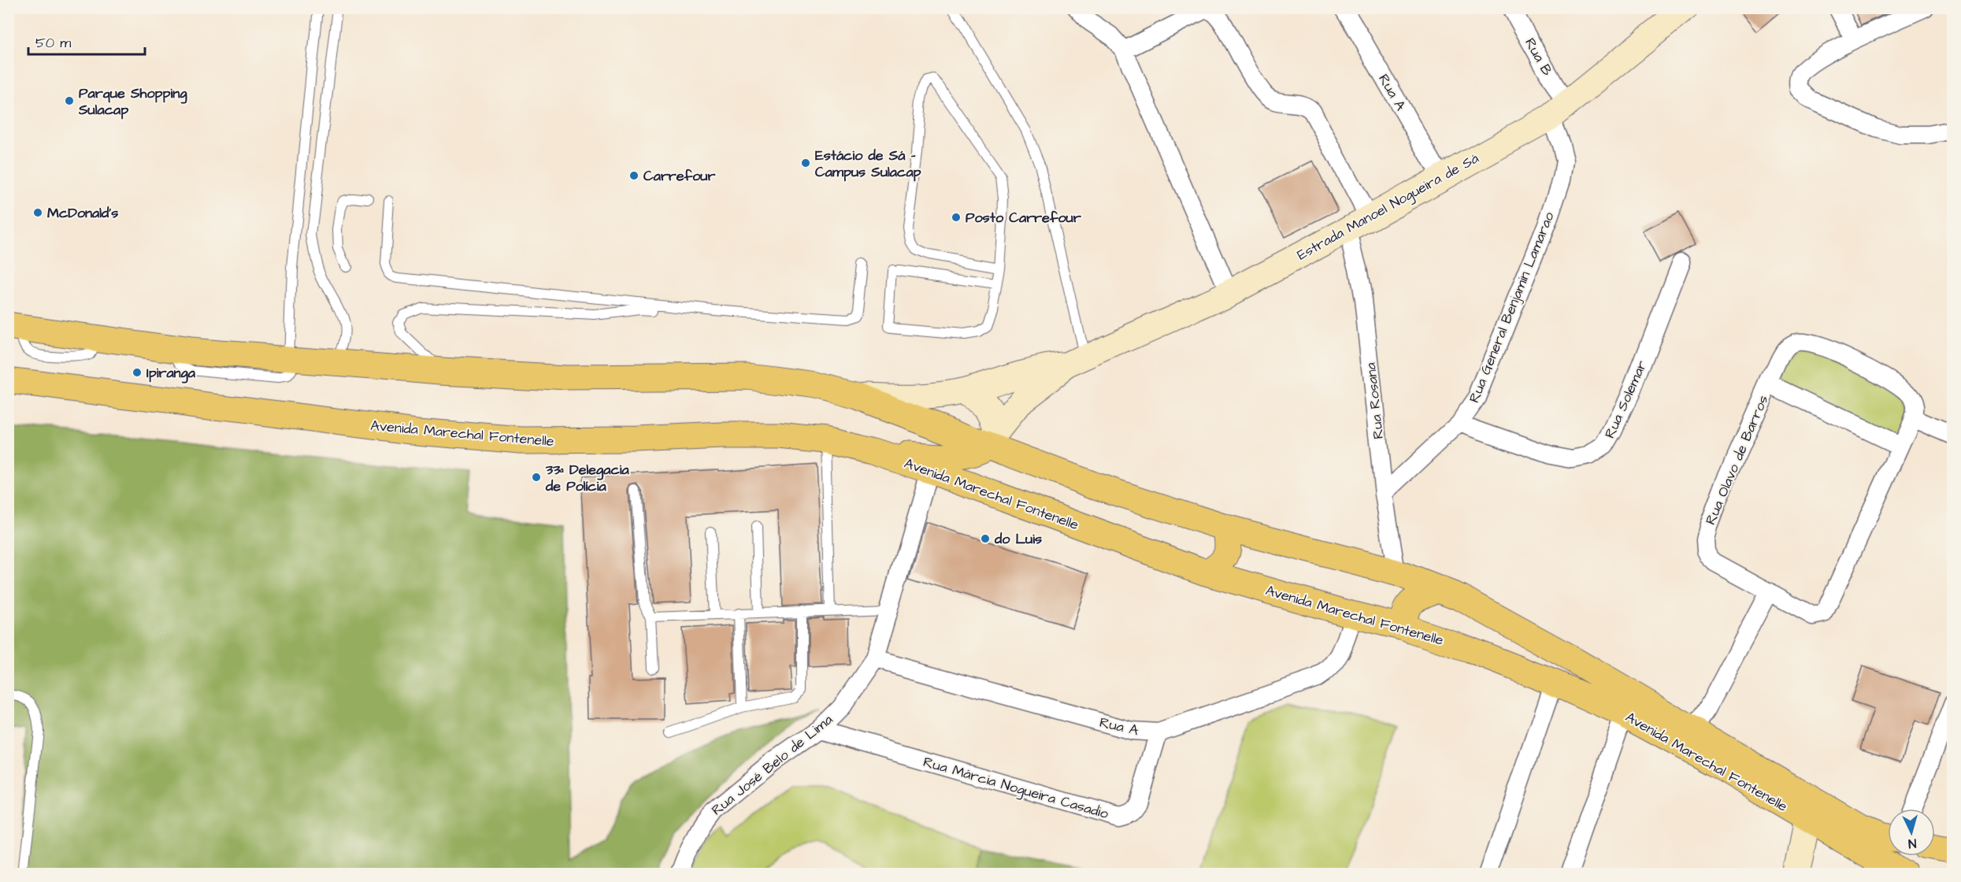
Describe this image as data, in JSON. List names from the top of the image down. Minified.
{"streets":{"main road":["Estrada Manoel Nogueira de Sá","Avenida Marechal Fontenelle"],"street":["Rua B","Rua A","Rua General Benjamin Lamarao","Rua Solemar","Rua Rosana","Rua Olavo de Barros","Rua José Belo de Lima","Rua Márcia Nogueira Casadio"]},"crossings":[["Rua B","Estrada Manoel Nogueira de Sá"],["Rua B","Rua General Benjamin Lamarao"],["Rua A","Estrada Manoel Nogueira de Sá"],["Rua A","Avenida Marechal Fontenelle"],["Rua A","Rua José Belo de Lima"],["Rua A","Rua Márcia Nogueira Casadio"],["Estrada Manoel Nogueira de Sá","Rua General Benjamin Lamarao"],["Estrada Manoel Nogueira de Sá","Rua Rosana"],["Estrada Manoel Nogueira de Sá","Avenida Marechal Fontenelle"],["Rua General Benjamin Lamarao","Rua Solemar"],["Rua General Benjamin Lamarao","Rua Rosana"],["Rua Rosana","Avenida Marechal Fontenelle"],["Avenida Marechal Fontenelle","Rua José Belo de Lima"],["Rua José Belo de Lima","Rua Márcia Nogueira Casadio"]],"places":["Parque Shopping Sulacap","Estácio de Sá - Campus Sulacap","Carrefour","McDonald's","Posto Carrefour","Ipiranga","33ª Delegacia de Polícia","do Luis"],"scale_bar":"50 m","north":"bottom"}
